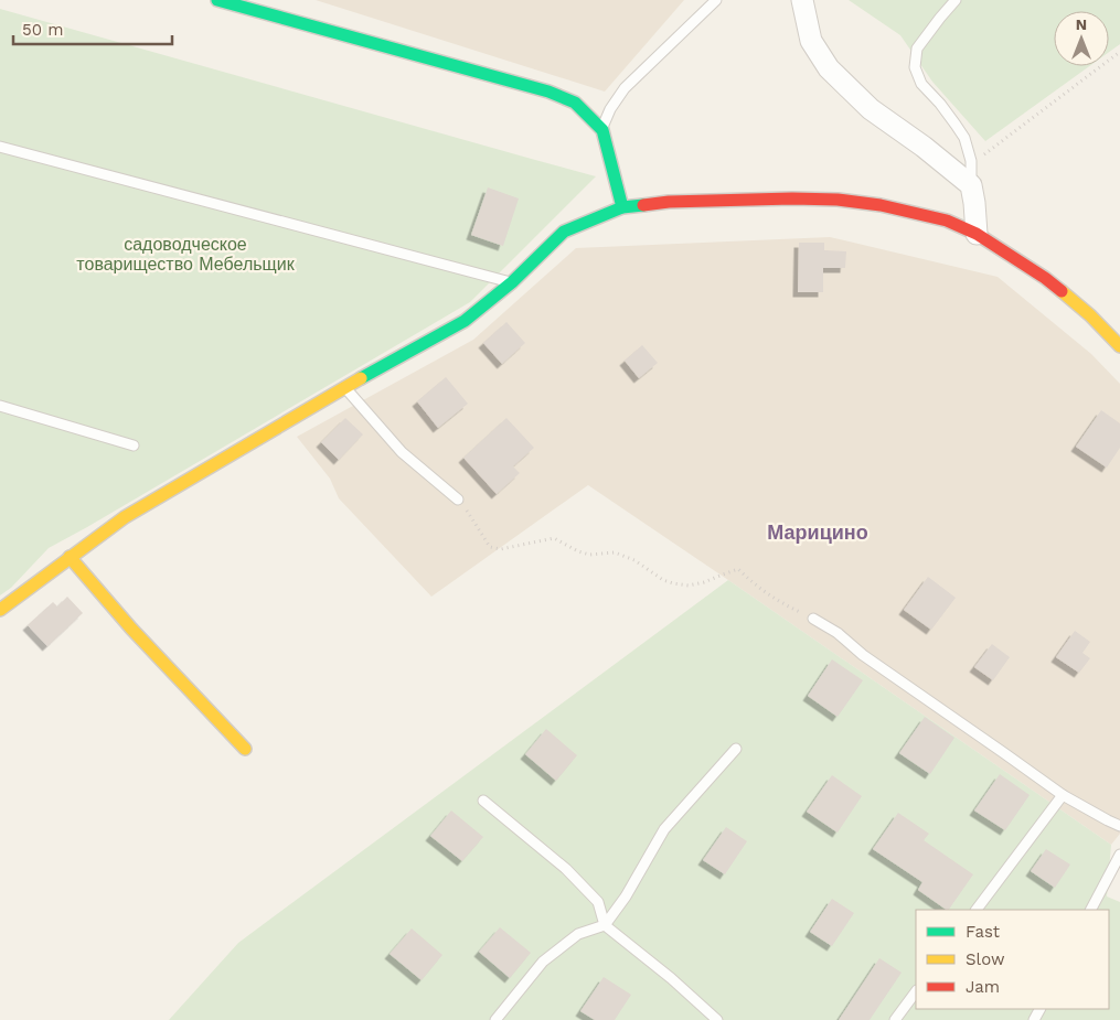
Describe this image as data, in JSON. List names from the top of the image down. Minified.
{"districts":["Марицино"],"parks":["садоводческое товарищество Мебельщик"],"legend":["Fast","Slow","Jam"],"scale_bar":"50 m","north":"top"}
